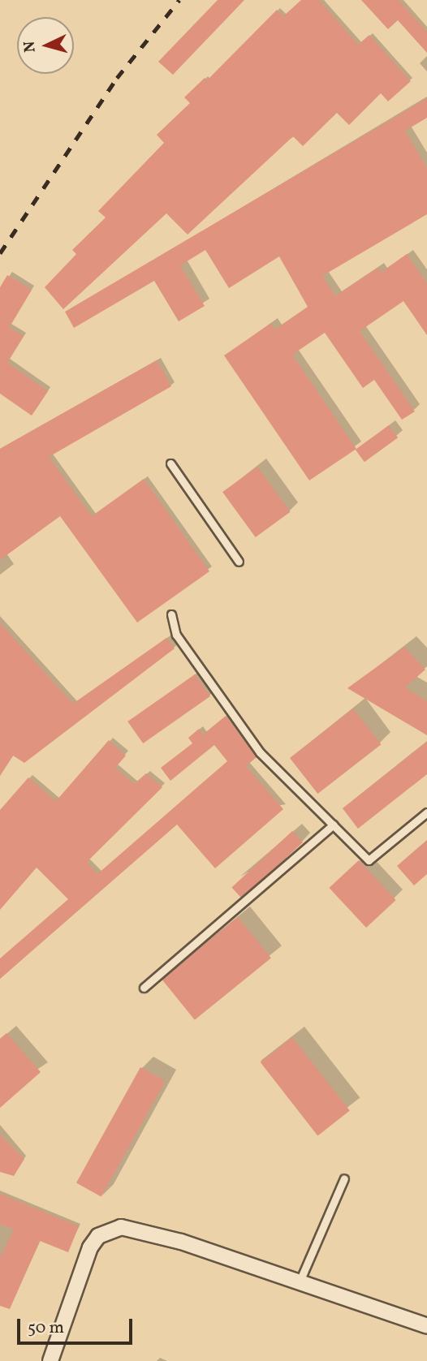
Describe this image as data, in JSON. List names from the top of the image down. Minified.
{"scale_bar":"50 m","north":"left"}
